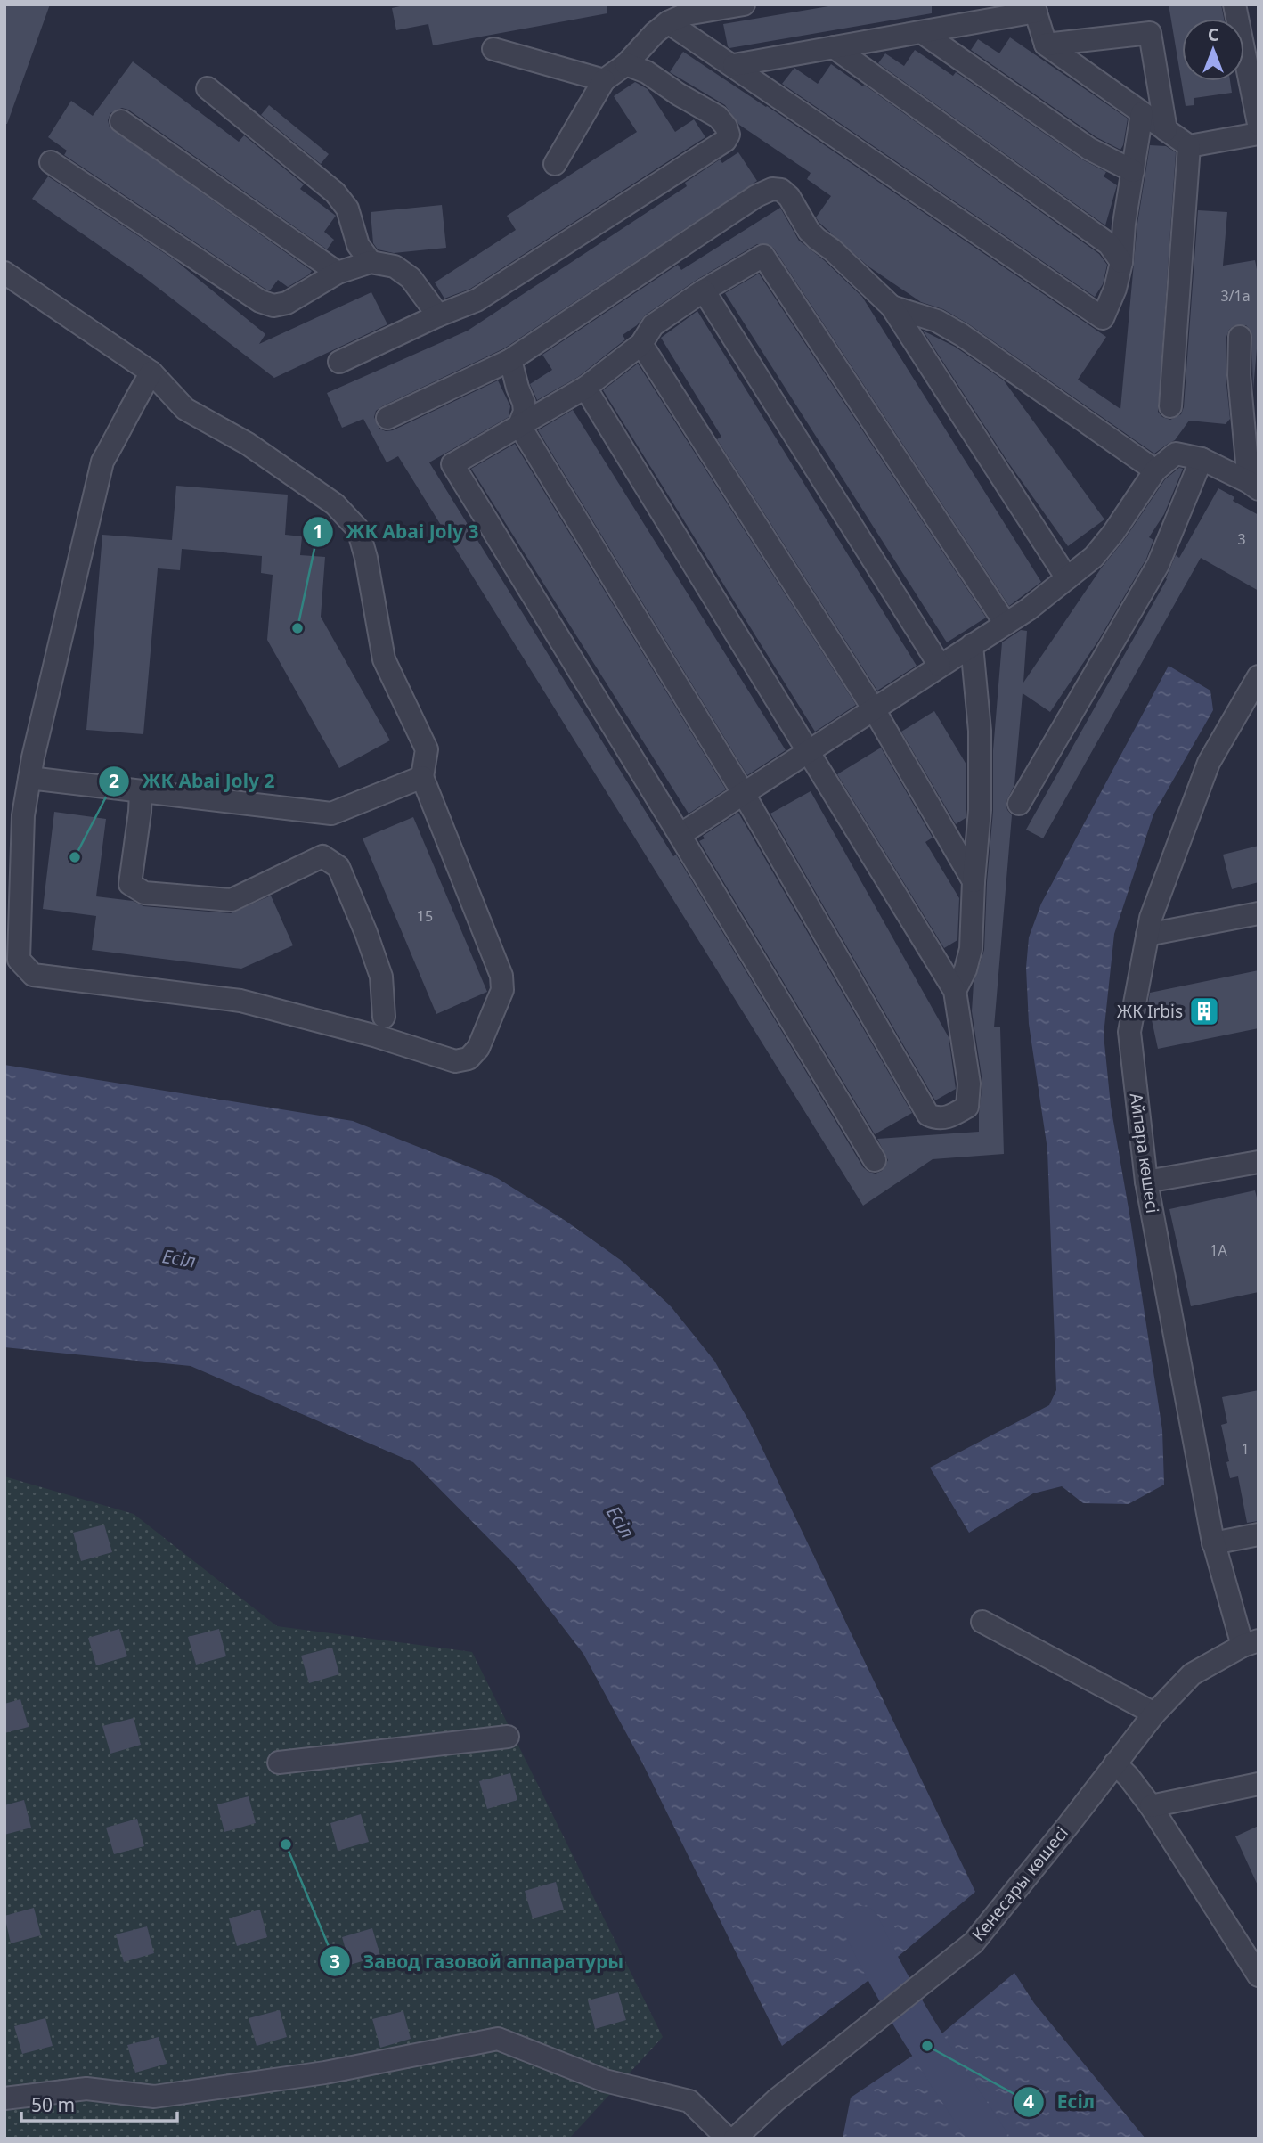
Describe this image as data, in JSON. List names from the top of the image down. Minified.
{"streets":{"street":["Айпара көшесі","Кенесары көшесі"]},"crossings":[["Айпара көшесі","Кенесары көшесі"]],"water":["Есіл"],"places":{"other":["ЖК Abai Joly 3","ЖК Abai Joly 2","Завод газовой аппаратуры","Есіл"],"building":["ЖК Irbis"]},"house_numbers":["3/1а","3","15","1А","1"],"scale_bar":"50 m","north":"top"}
